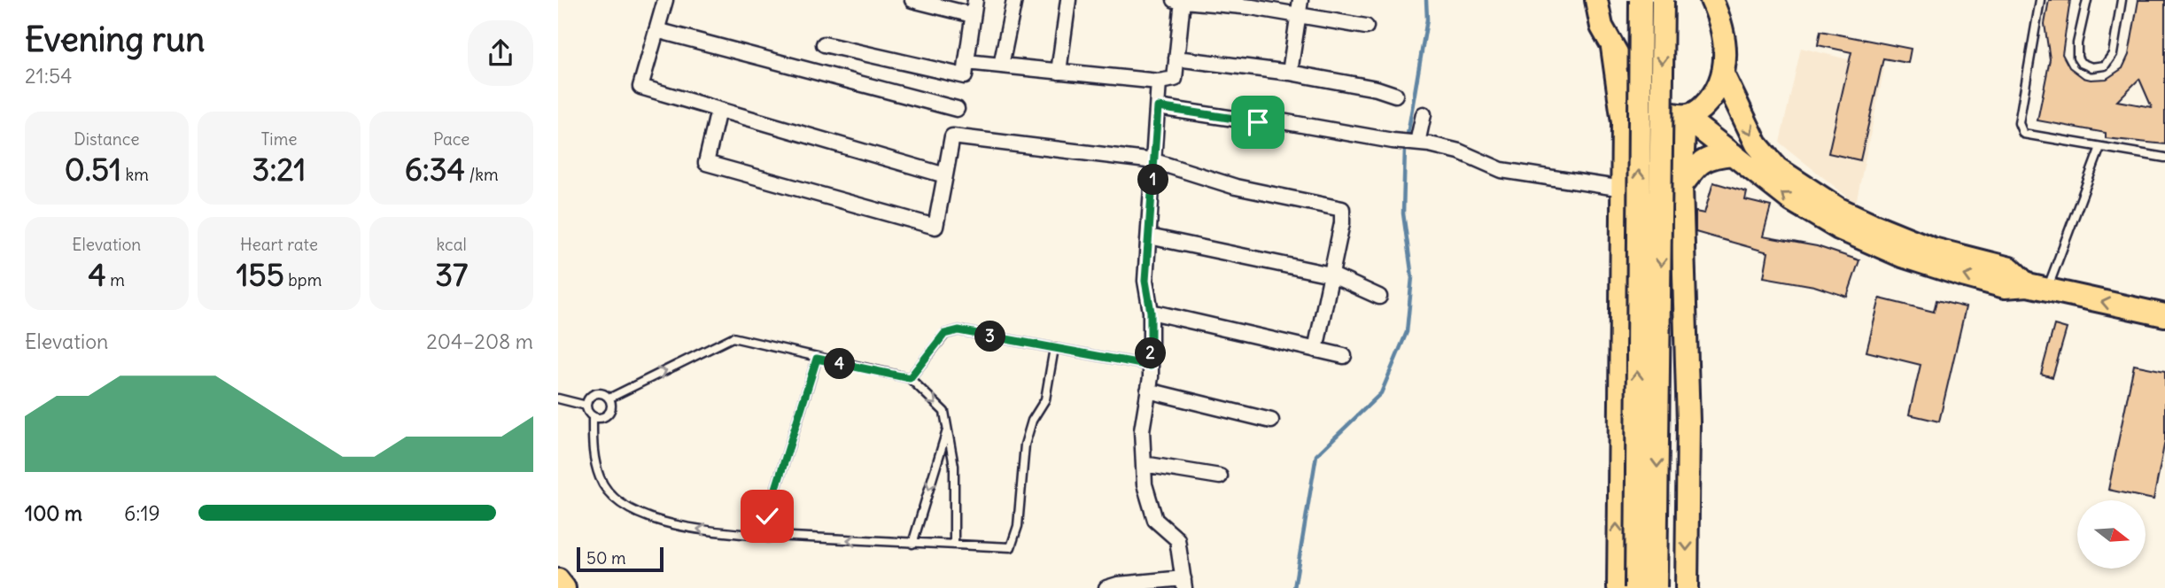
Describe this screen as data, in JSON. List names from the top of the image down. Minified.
{"scale_bar":"50 m","north":"right","page":{"heading":["Evening run","21:54"],"stats":[["Distance","0.51 km"],["Time","3:21"],["Pace","6:34 /km"],["Elevation","4 m"],["Heart rate","155 bpm"],["kcal","37"]],"pins":["1","3","2","4"],"chart":["Elevation","204–208 m"],"list":[{"name":"100 m","note":"6:19"}],"scale":"50 m"}}
